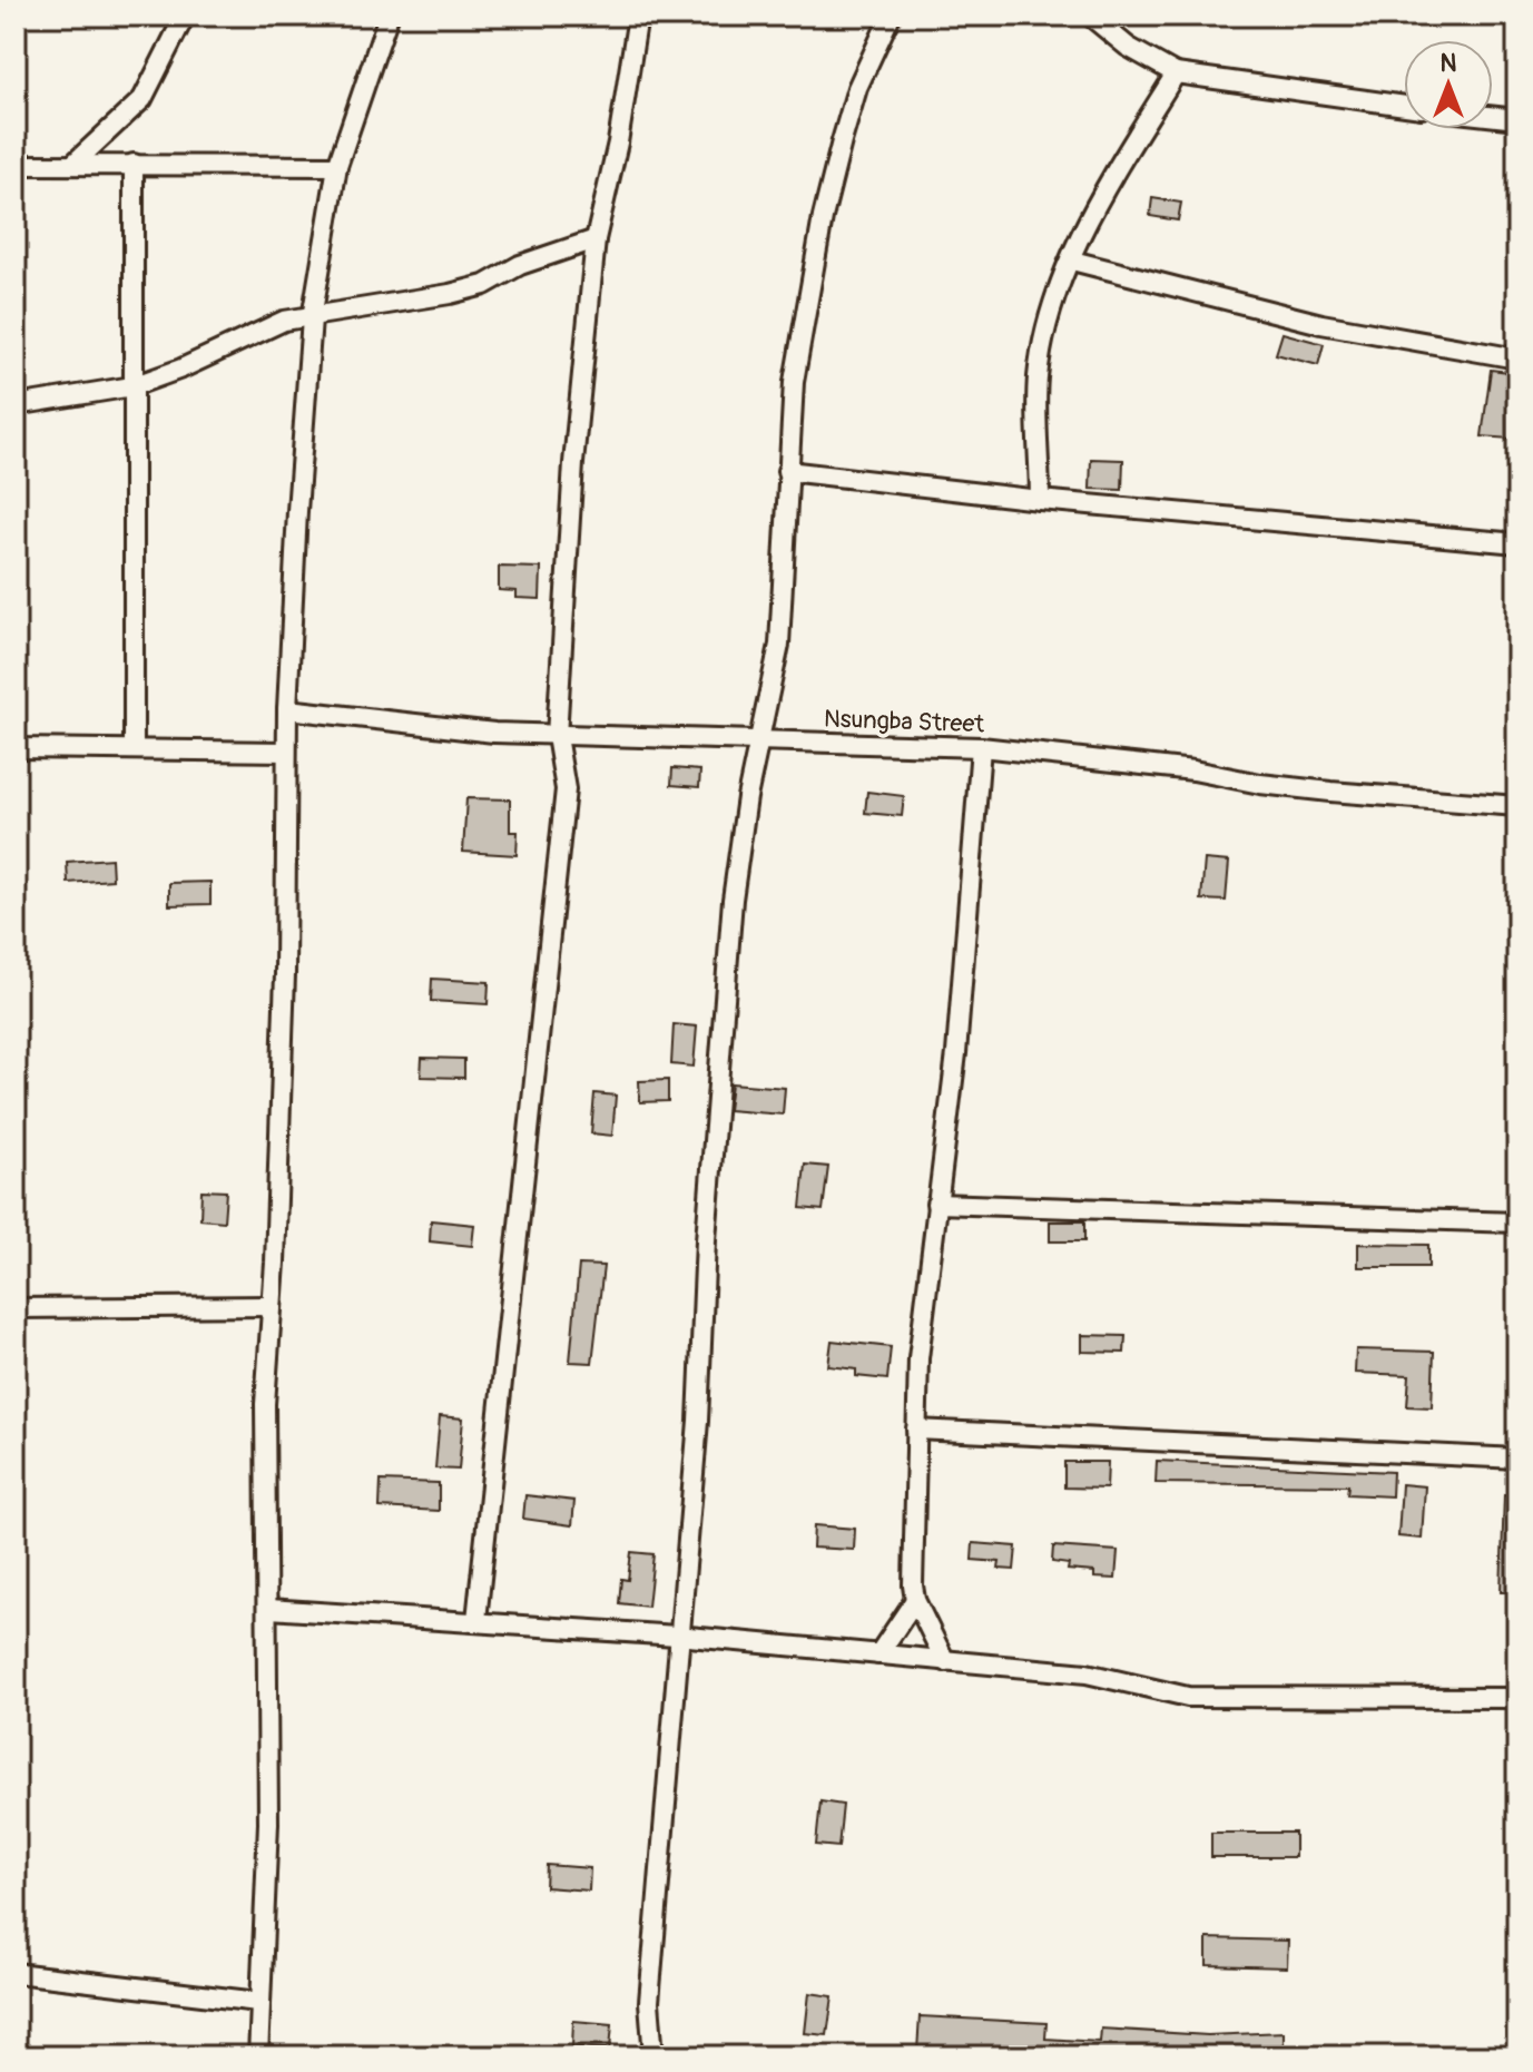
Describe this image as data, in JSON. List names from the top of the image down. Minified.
{"streets":{"street":["Nsungba Street"]},"north":"top"}
